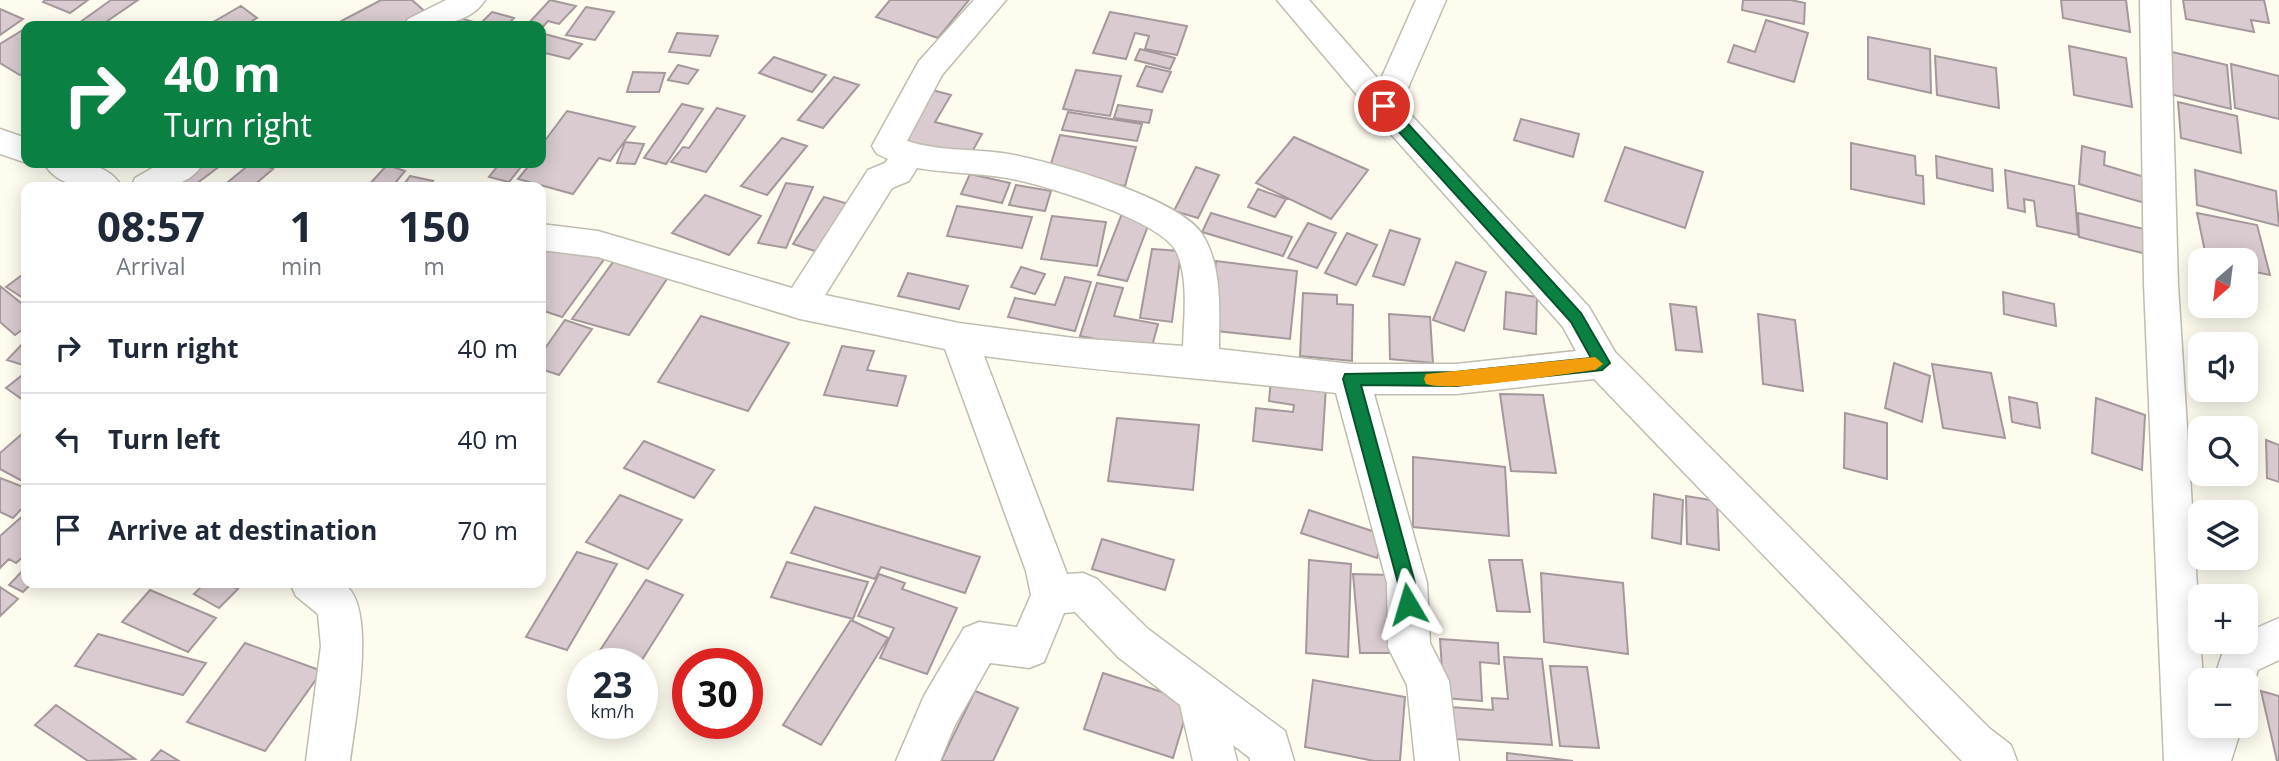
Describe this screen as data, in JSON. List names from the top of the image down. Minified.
{"north":"bottom left","page":{"turn":["40 m","Turn right"],"eta":["08:57","Arrival","1","min","150","m"],"map_buttons":["+","−"],"list":[{"name":"Turn right","value":"40 m"},{"name":"Turn left","value":"40 m"},{"name":"Arrive at destination","value":"70 m"}],"speed":"23 km/h","limit":"30"}}
